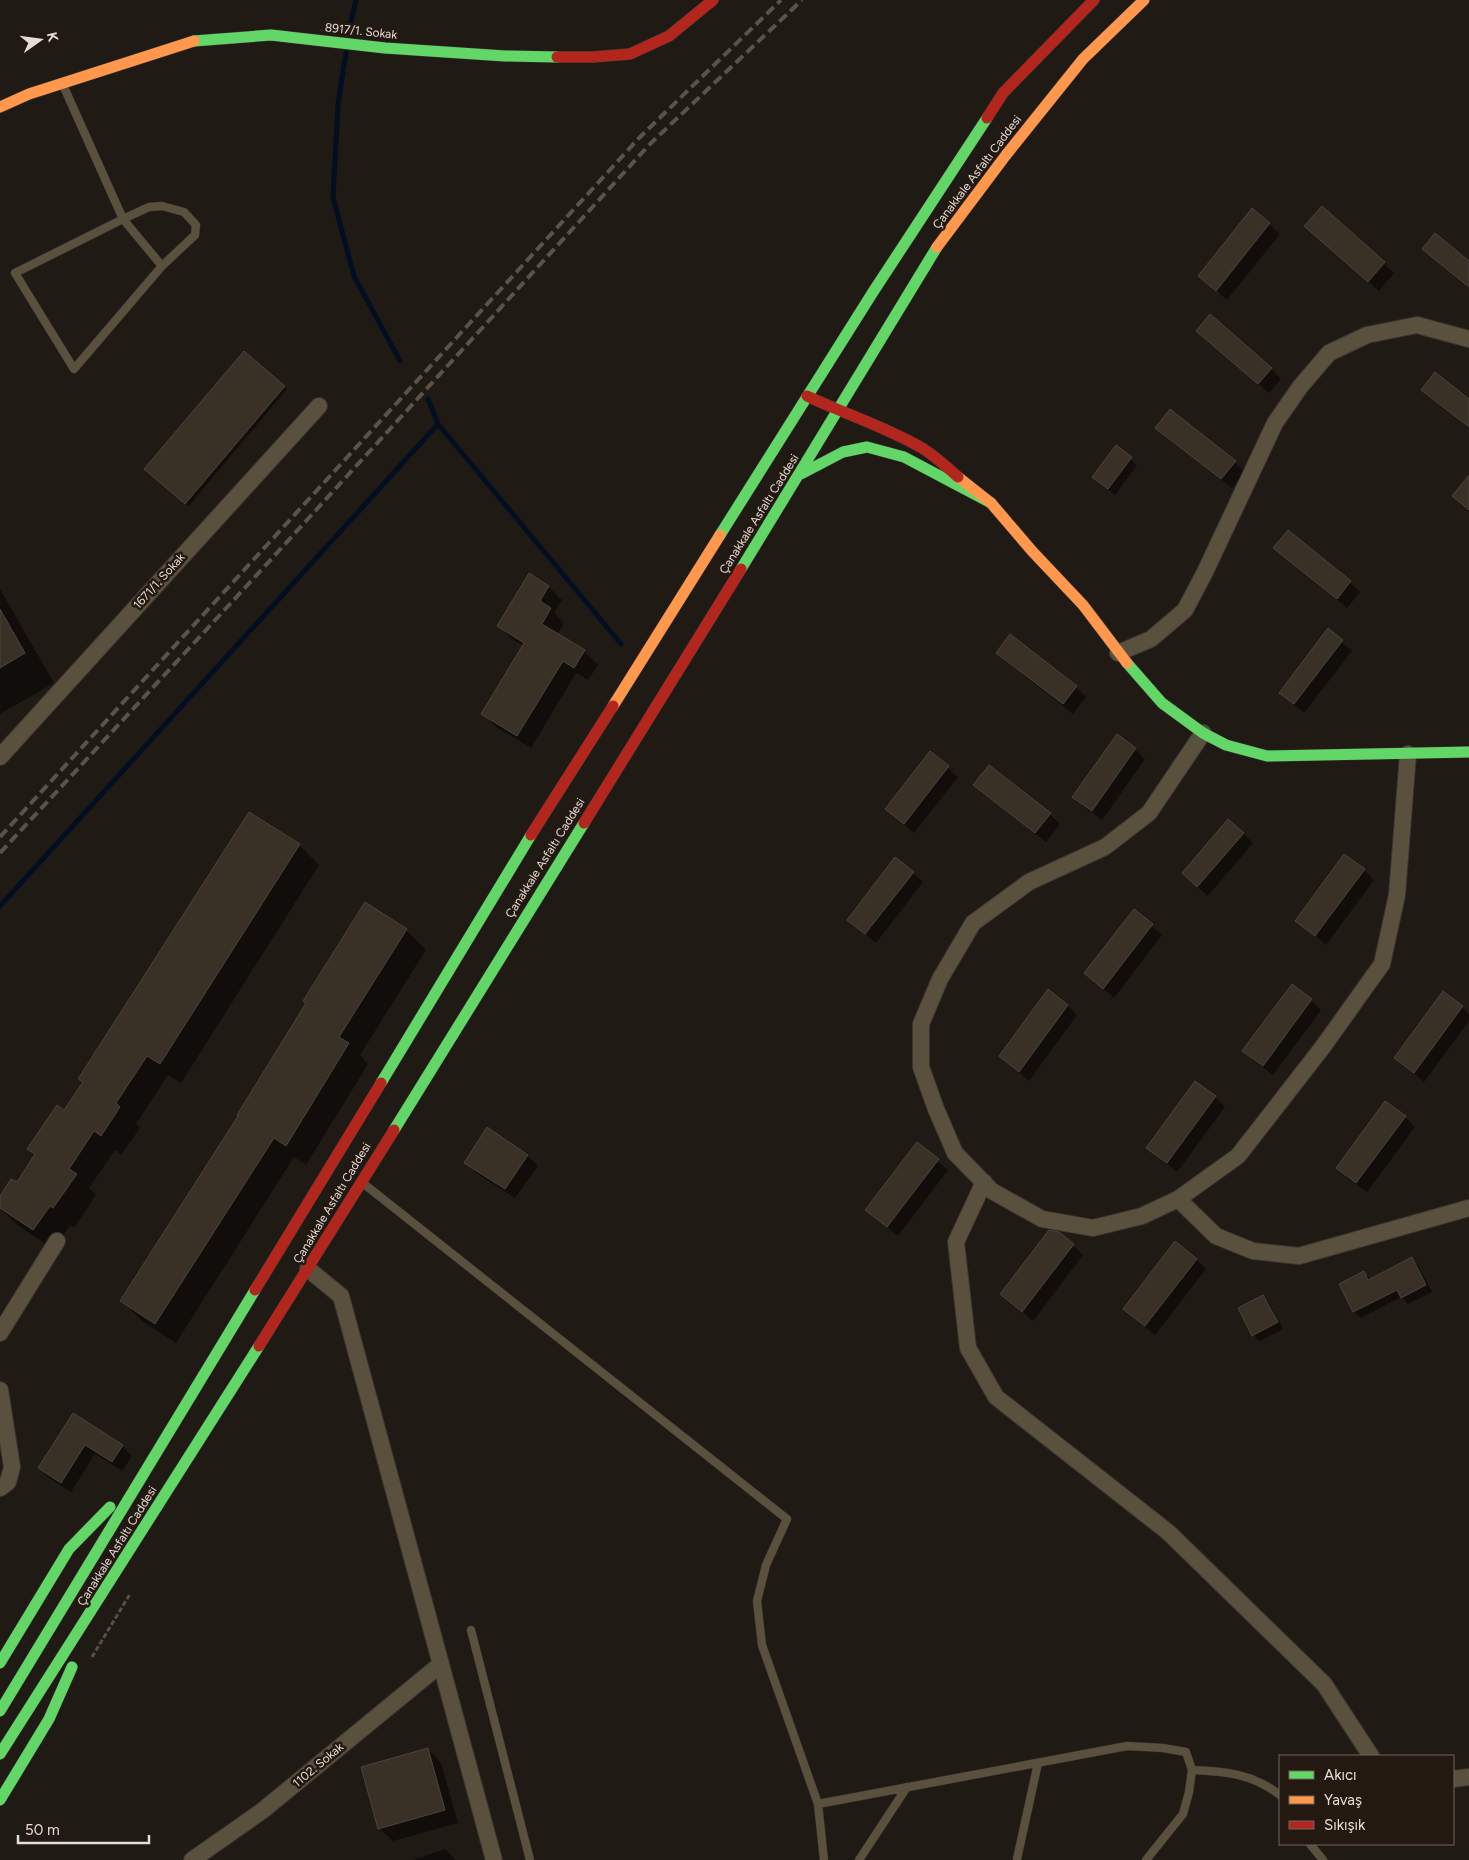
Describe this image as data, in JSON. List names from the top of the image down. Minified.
{"streets":{"main road":["8917/1. Sokak","Çanakkale Asfaltı Caddesi"],"street":["1671/1. Sokak","1102. Sokak"]},"legend":["Akıcı","Yavaş","Sıkışık"],"scale_bar":"50 m","north":"right"}
